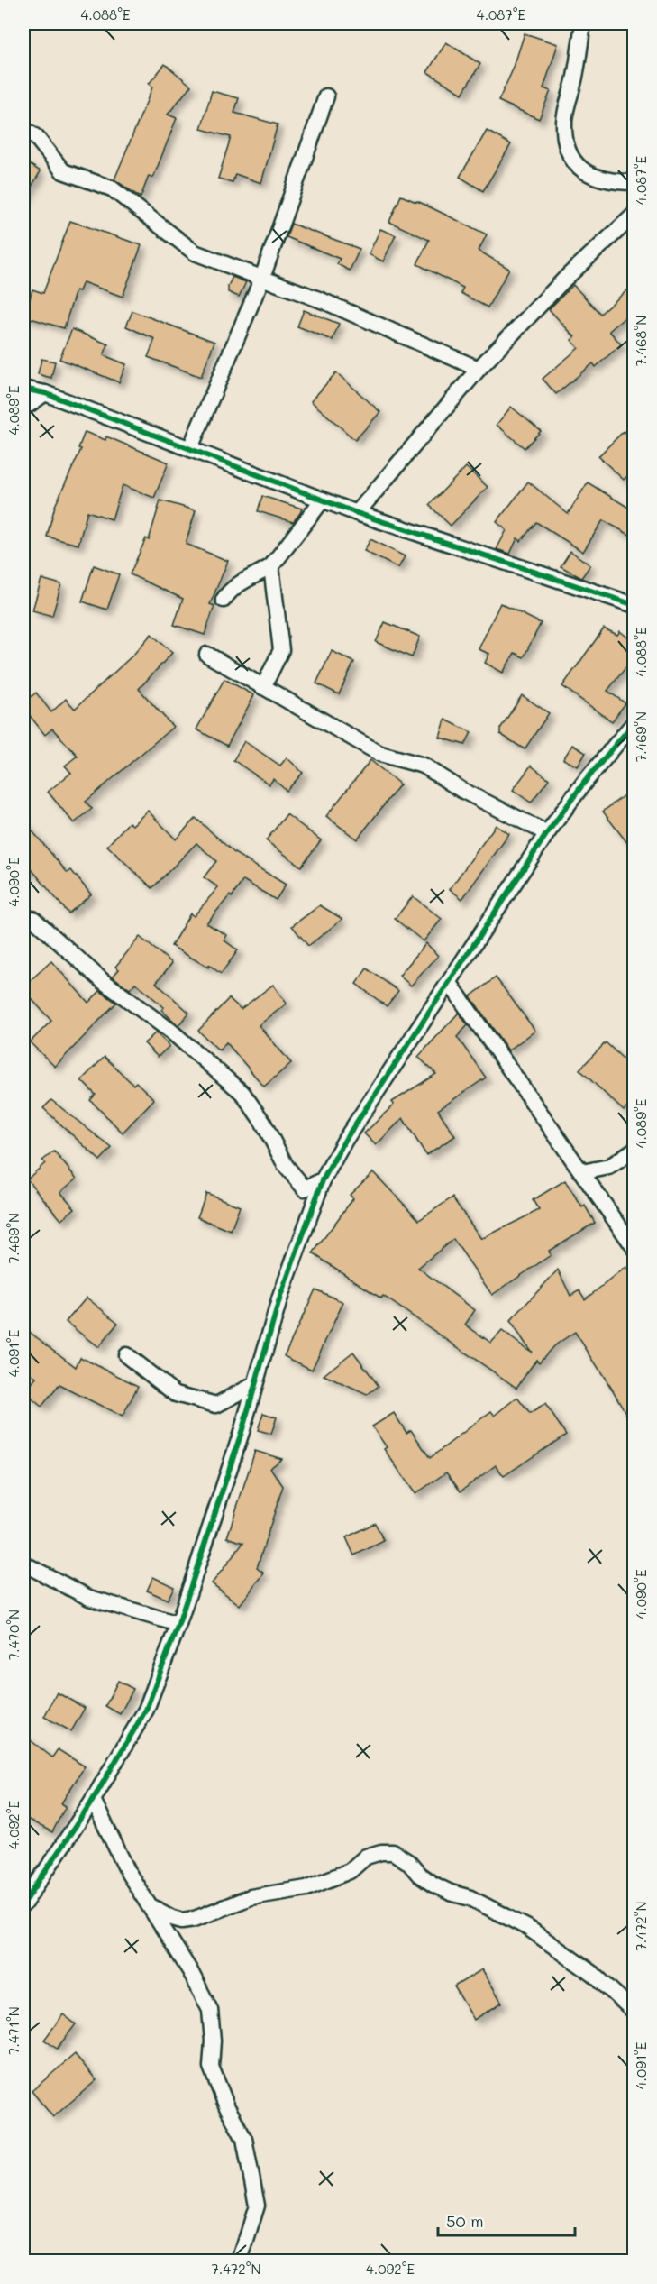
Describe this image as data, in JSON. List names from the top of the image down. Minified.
{"scale_bar":"50 m","coordinates":["4.088°E","4.087°E","7.468°N","4.089°E","7.469°N","4.090°E","4.091°E","7.470°N","4.092°E","7.472°N","7.471°N"]}
